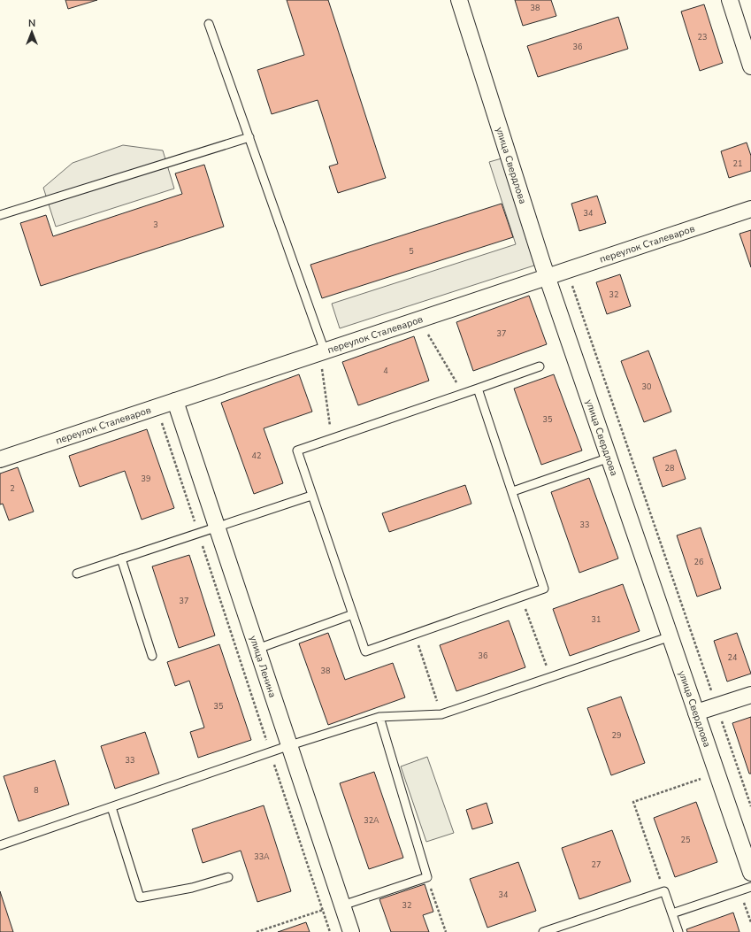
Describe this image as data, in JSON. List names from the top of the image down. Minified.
{"streets":{"street":["улица Свердлова","переулок Сталеваров","улица Ленина"]},"crossings":[["улица Свердлова","переулок Сталеваров"],["переулок Сталеваров","улица Ленина"]],"house_numbers":["38","23","36","21","34","3","5","32","37","4","30","35","42","28","39","2","33","26","37","31","36","24","38","35","29","33","8","32А","25","33А","27","34","32"],"north":"top"}
